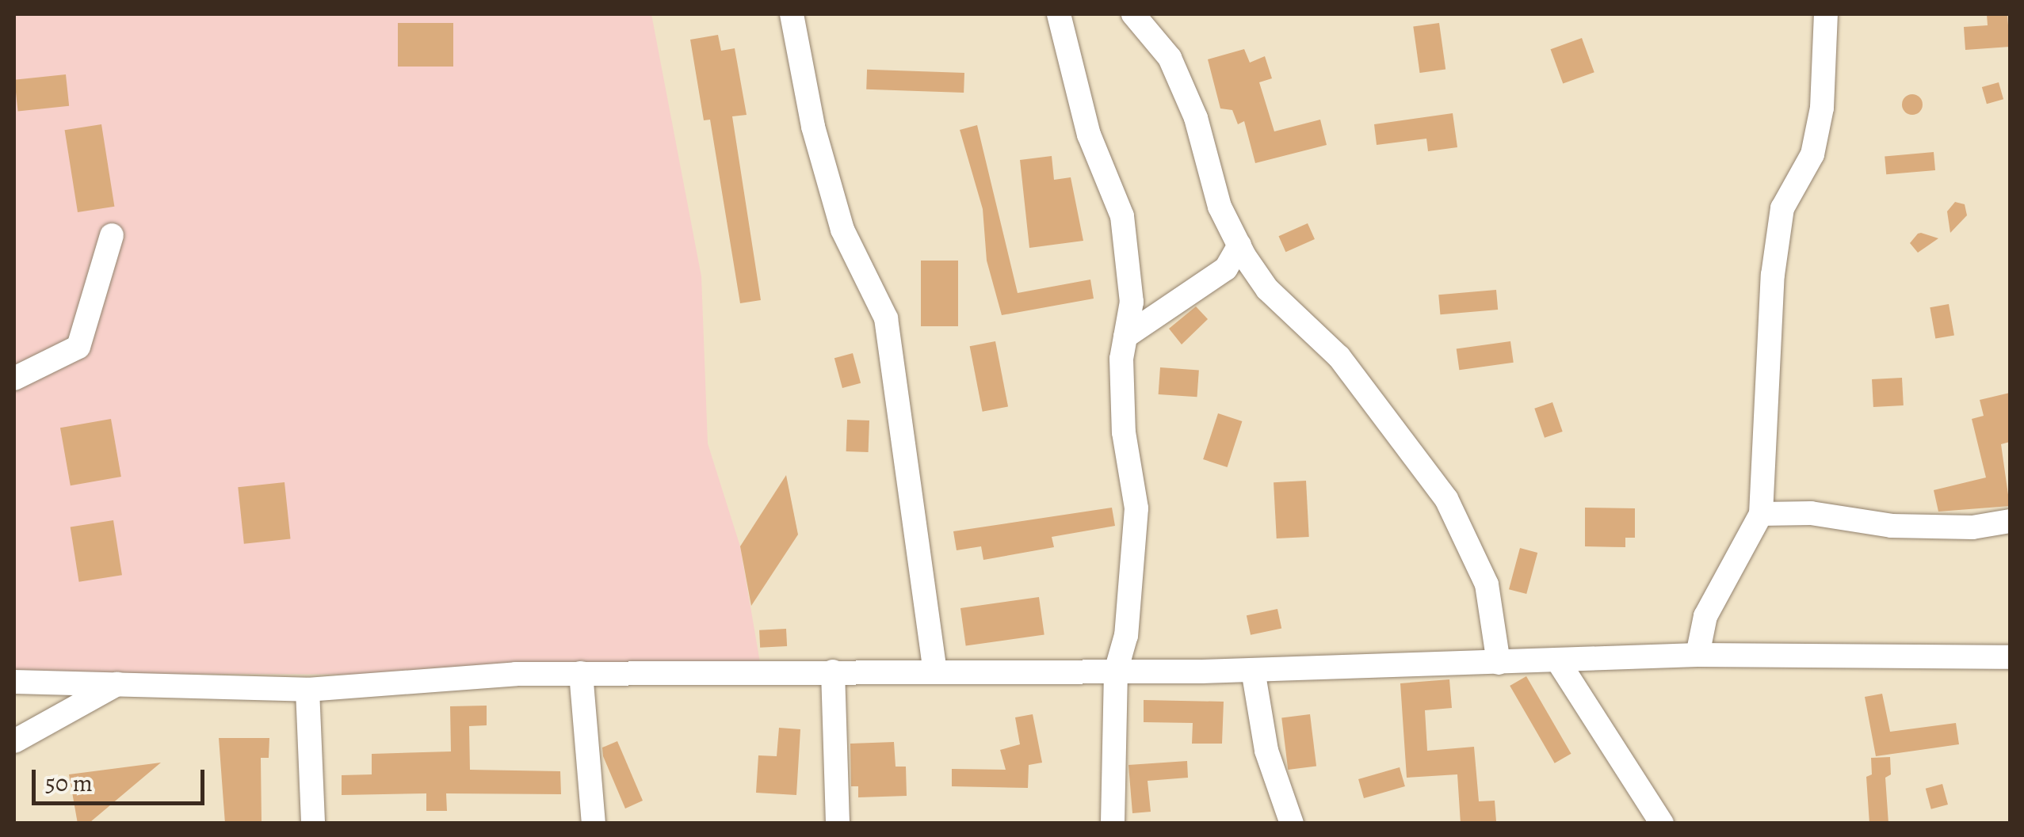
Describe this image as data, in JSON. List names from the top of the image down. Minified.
{"scale_bar":"50 m"}
